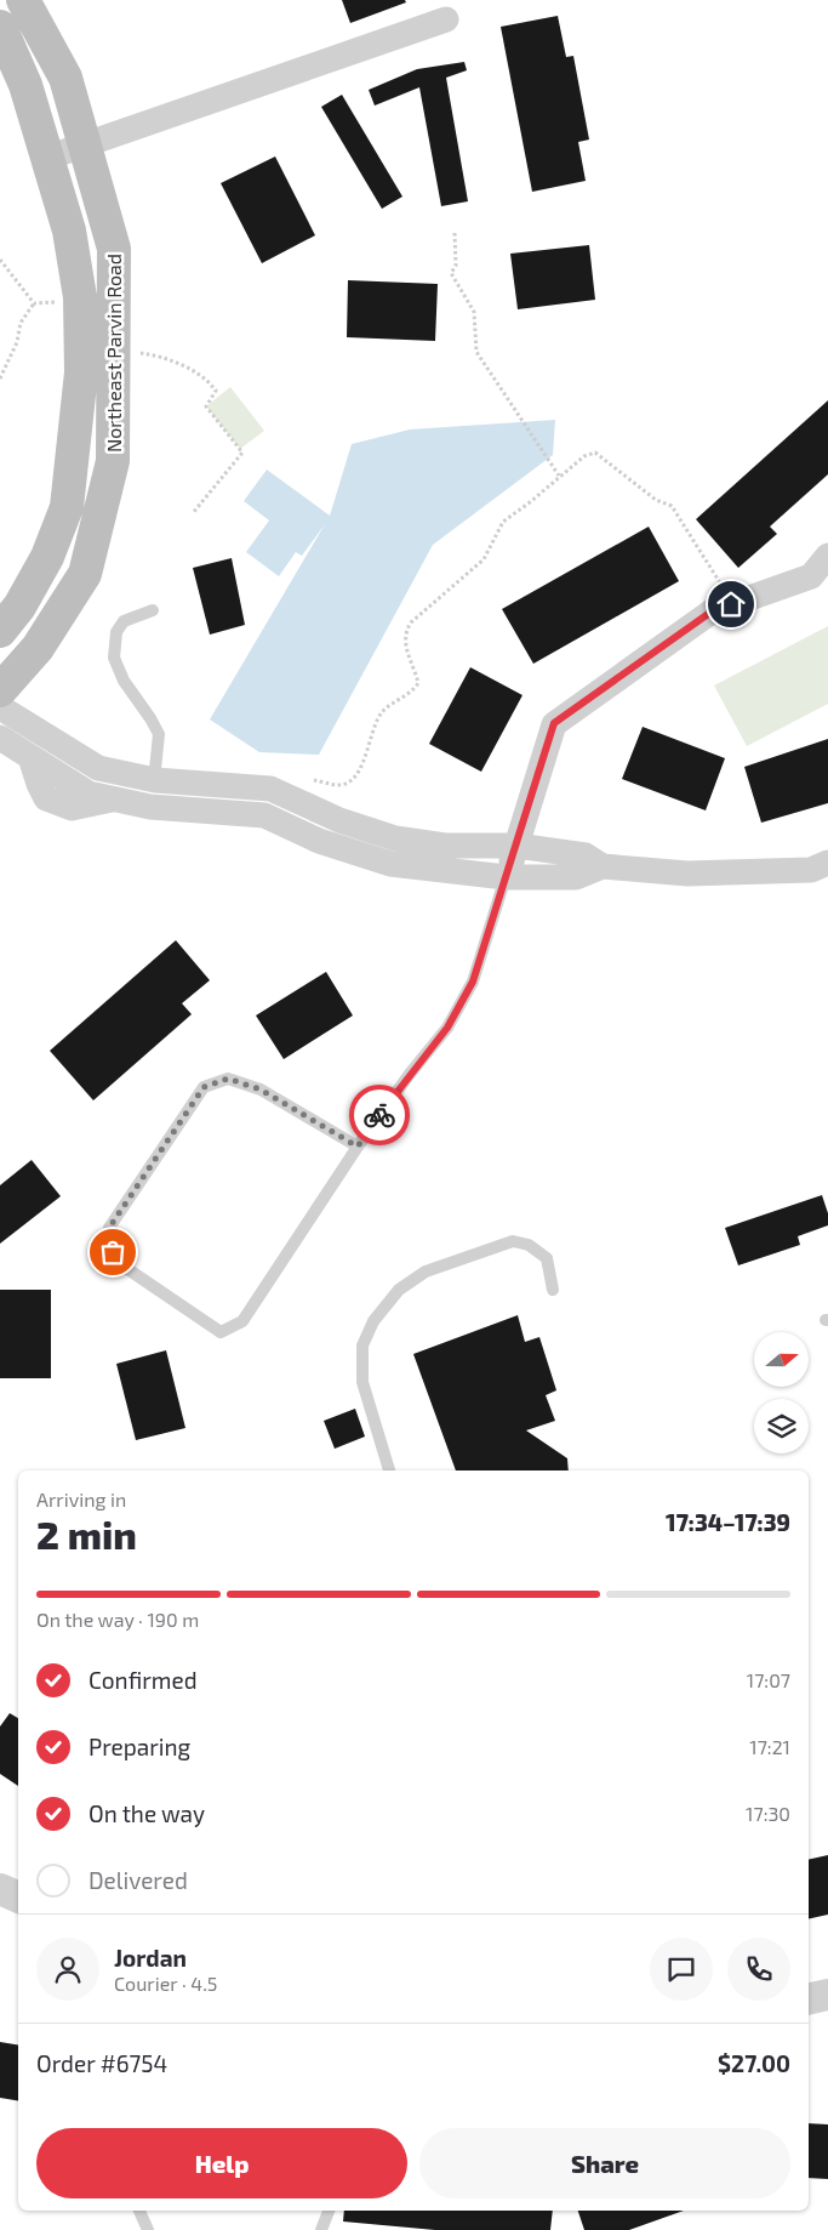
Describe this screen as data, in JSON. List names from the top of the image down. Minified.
{"streets":{"main road":["Northeast Parvin Road"]},"north":"right","page":{"heading":["2 min","Arriving in","17:34–17:39"],"panel":["Jordan","Courier · 4.5","Order #6754","$27.00"],"bar":"On the way · 190 m","list":[["Confirmed","17:07"],["Preparing","17:21"],["On the way","17:30"],"Delivered"],"buttons":["Help","Share"]}}
